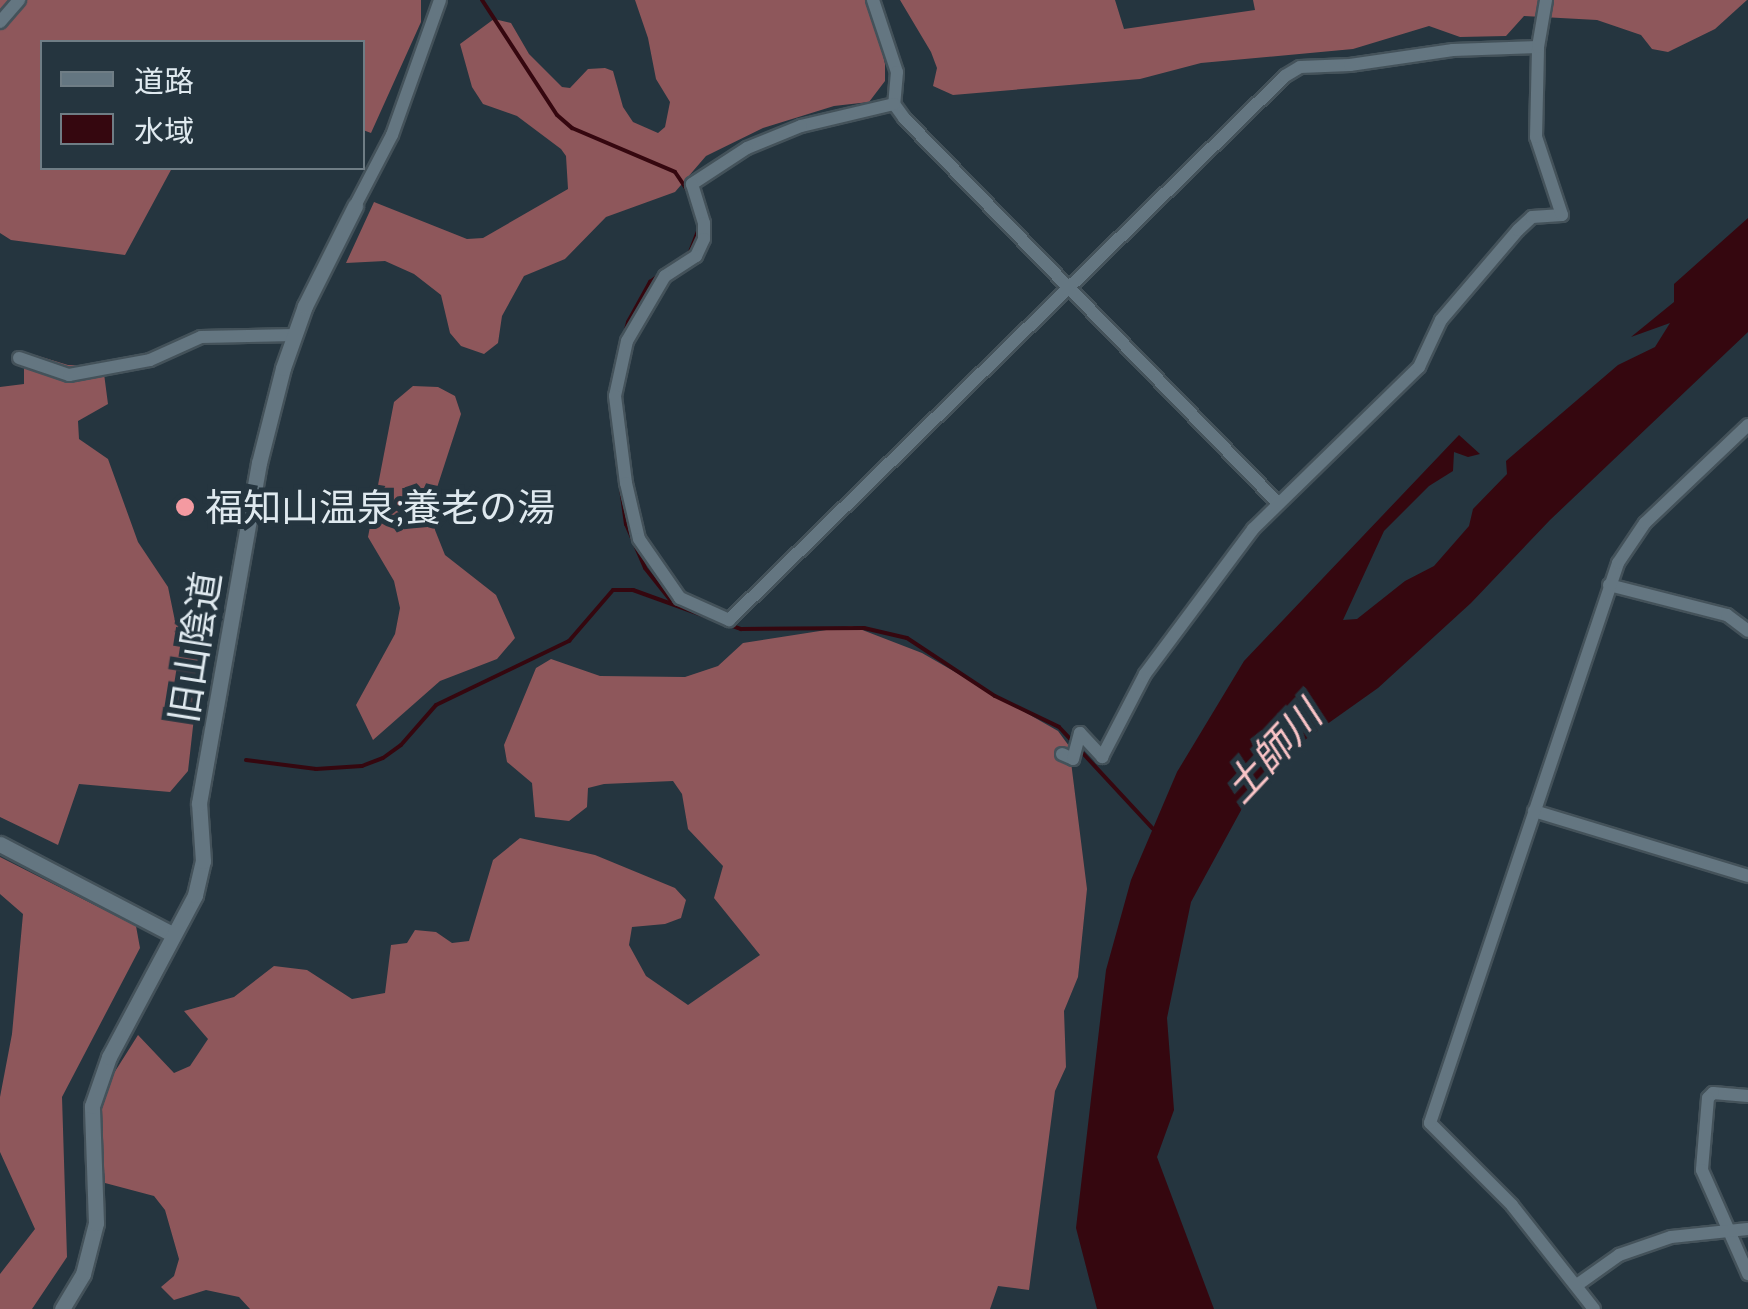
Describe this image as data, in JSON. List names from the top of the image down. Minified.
{"streets":{"street":["旧山陰道"]},"water":["土師川"],"places":["福知山温泉;養老の湯"],"legend":["道路","水域"]}
